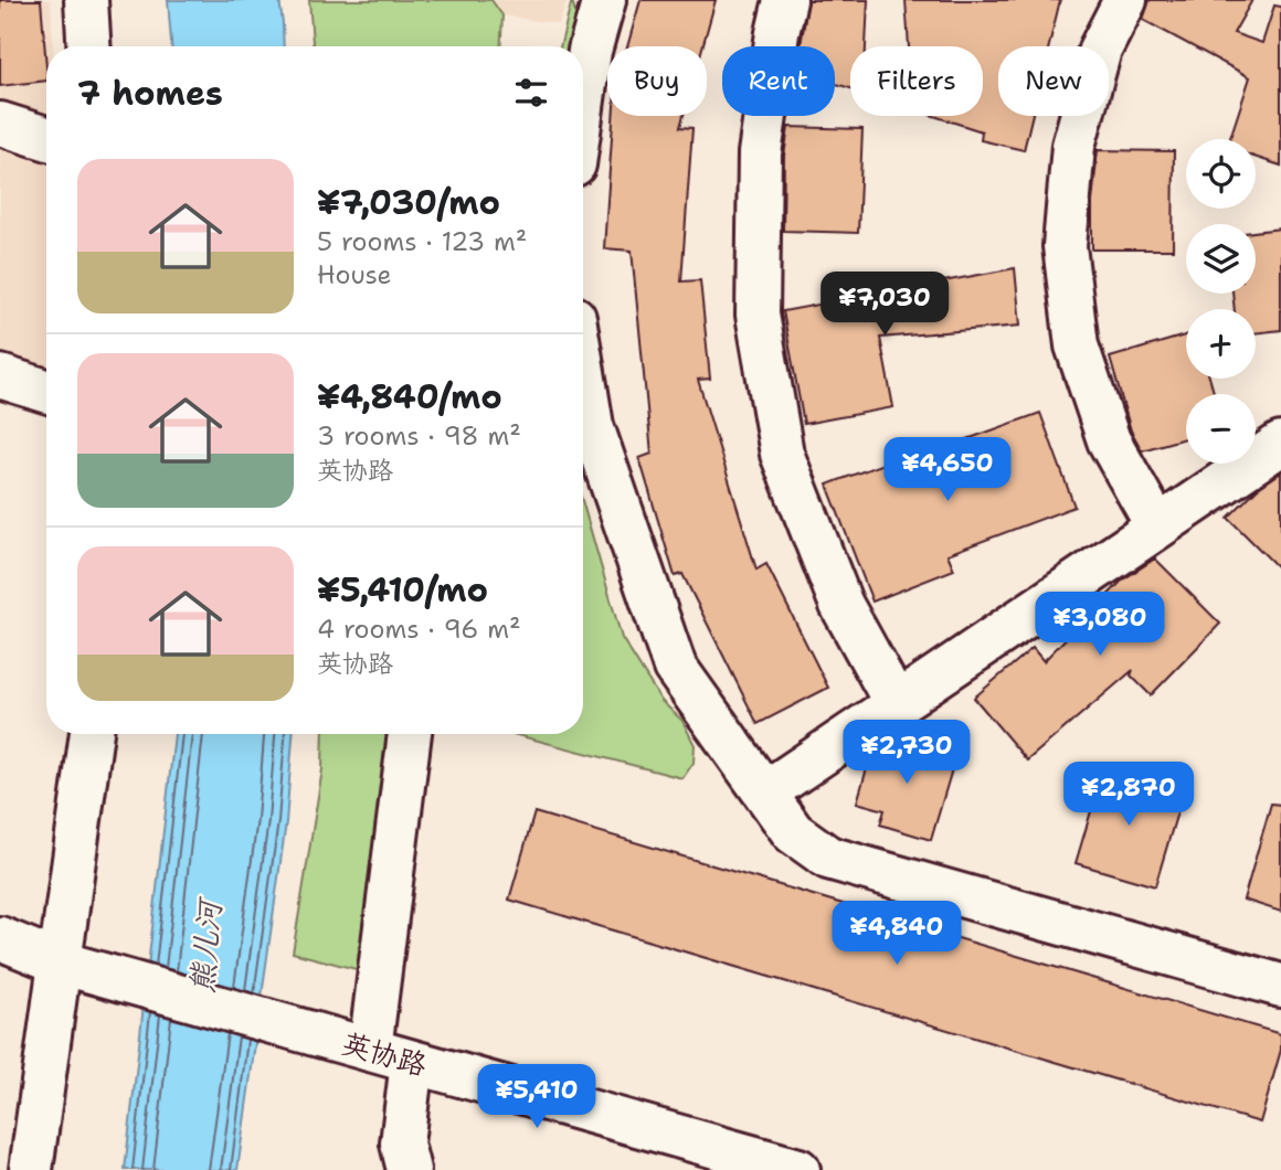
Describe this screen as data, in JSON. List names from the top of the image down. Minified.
{"streets":{"street":["英协路"]},"water":["熊儿河"],"page":{"chip":["Buy","Rent","Filters","New"],"heading":"7 homes","map_buttons":["+","−"],"list":[{"name":"¥7,030/mo","note":"5 rooms · 123 m² · House"},{"name":"¥4,840/mo","note":"3 rooms · 98 m² · 英协路"},{"name":"¥5,410/mo","note":"4 rooms · 96 m² · 英协路"}],"price":["¥7,030","¥4,650","¥3,080","¥2,730","¥2,870","¥4,840","¥5,410"]}}
